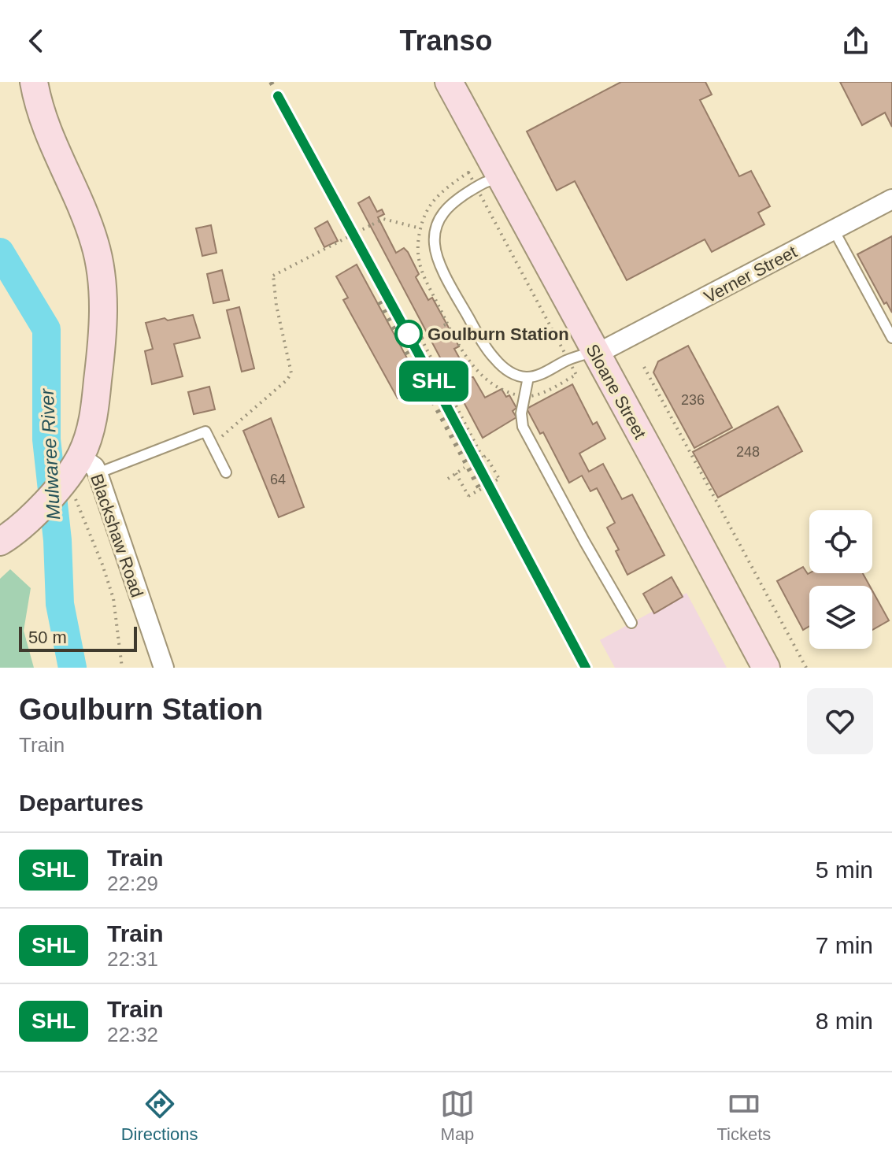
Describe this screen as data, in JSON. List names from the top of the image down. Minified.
{"streets":{"street":["Verner Street","Sloane Street","Blackshaw Road"]},"crossings":[["Verner Street","Sloane Street"]],"water":["Mulwaree River"],"places":["Goulburn Station"],"house_numbers":["236","248","64"],"scale_bar":"50 m","page":{"header":"Transo","on_map":"SHL","scale":"50 m","heading":[["Goulburn Station","Train"],"Departures"],"list":[{"mark":"SHL","name":"Train","note":"22:29","value":"5 min"},{"mark":"SHL","name":"Train","note":"22:31","value":"7 min"},{"mark":"SHL","name":"Train","note":"22:32","value":"8 min"}],"tabs":["Directions","Map","Tickets"]}}
